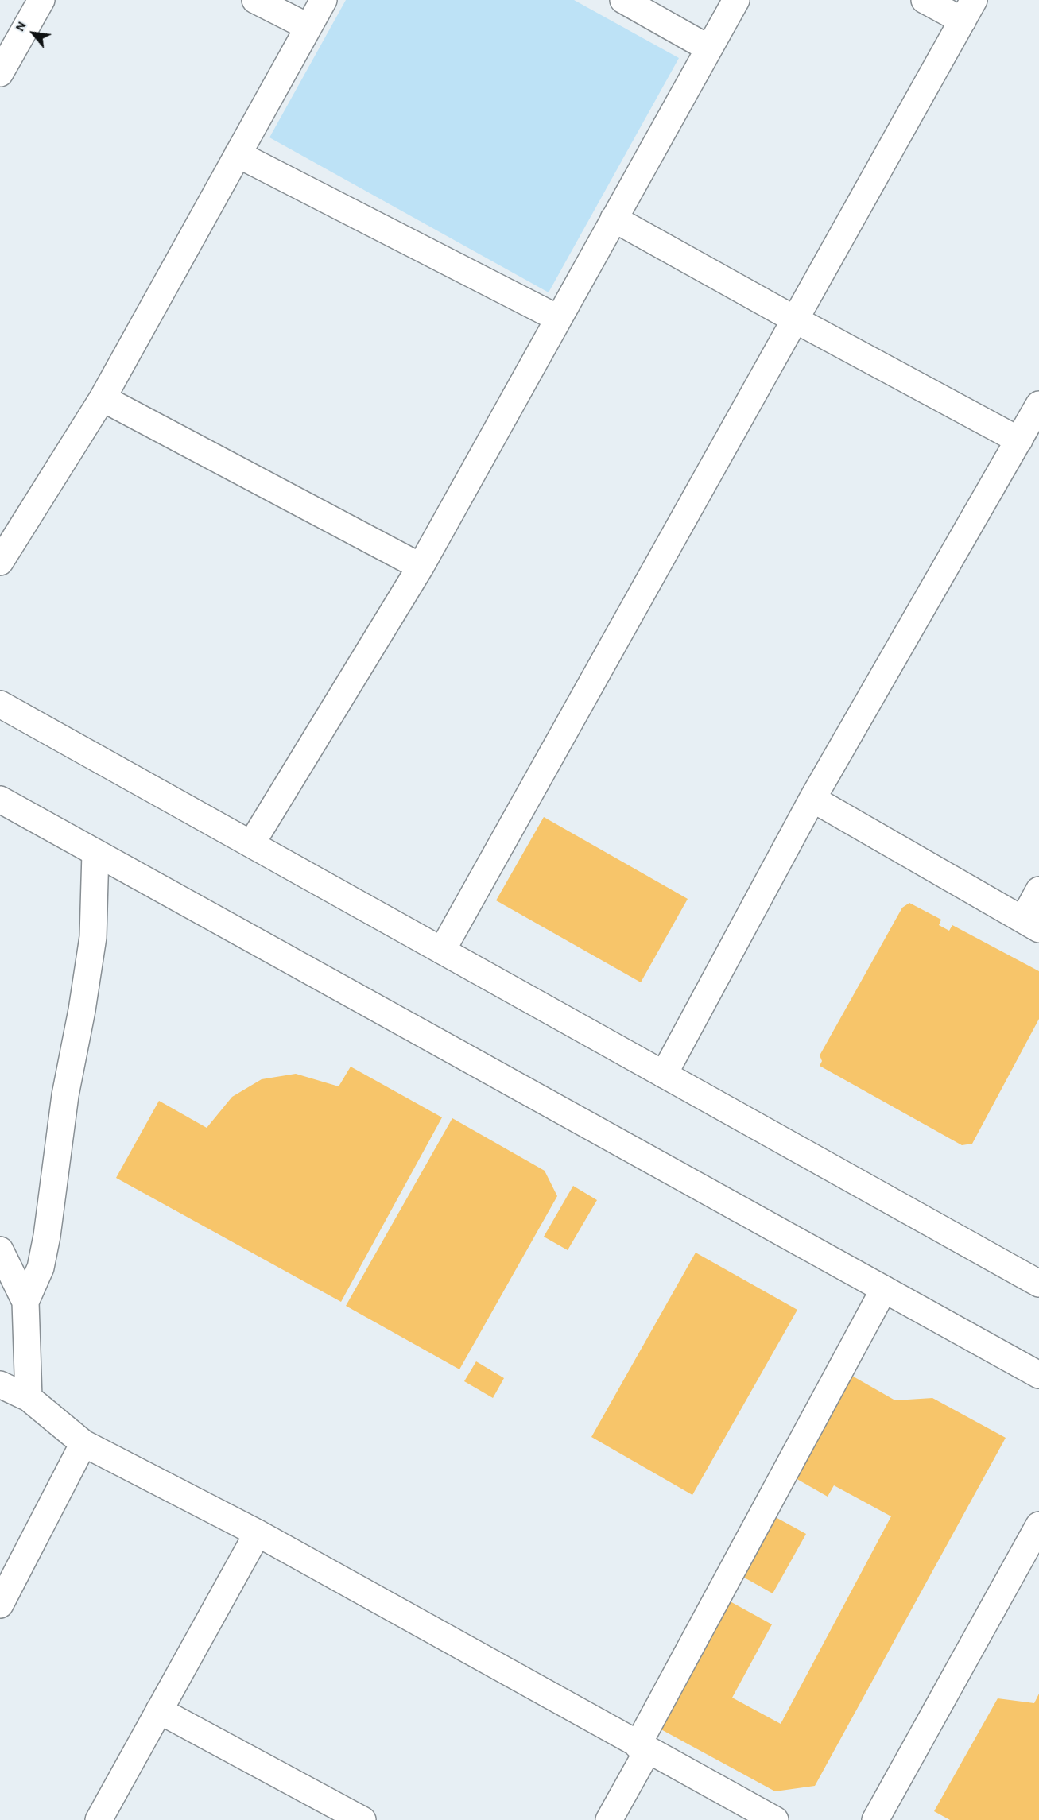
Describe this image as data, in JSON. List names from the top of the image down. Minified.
{"north":"top left"}
